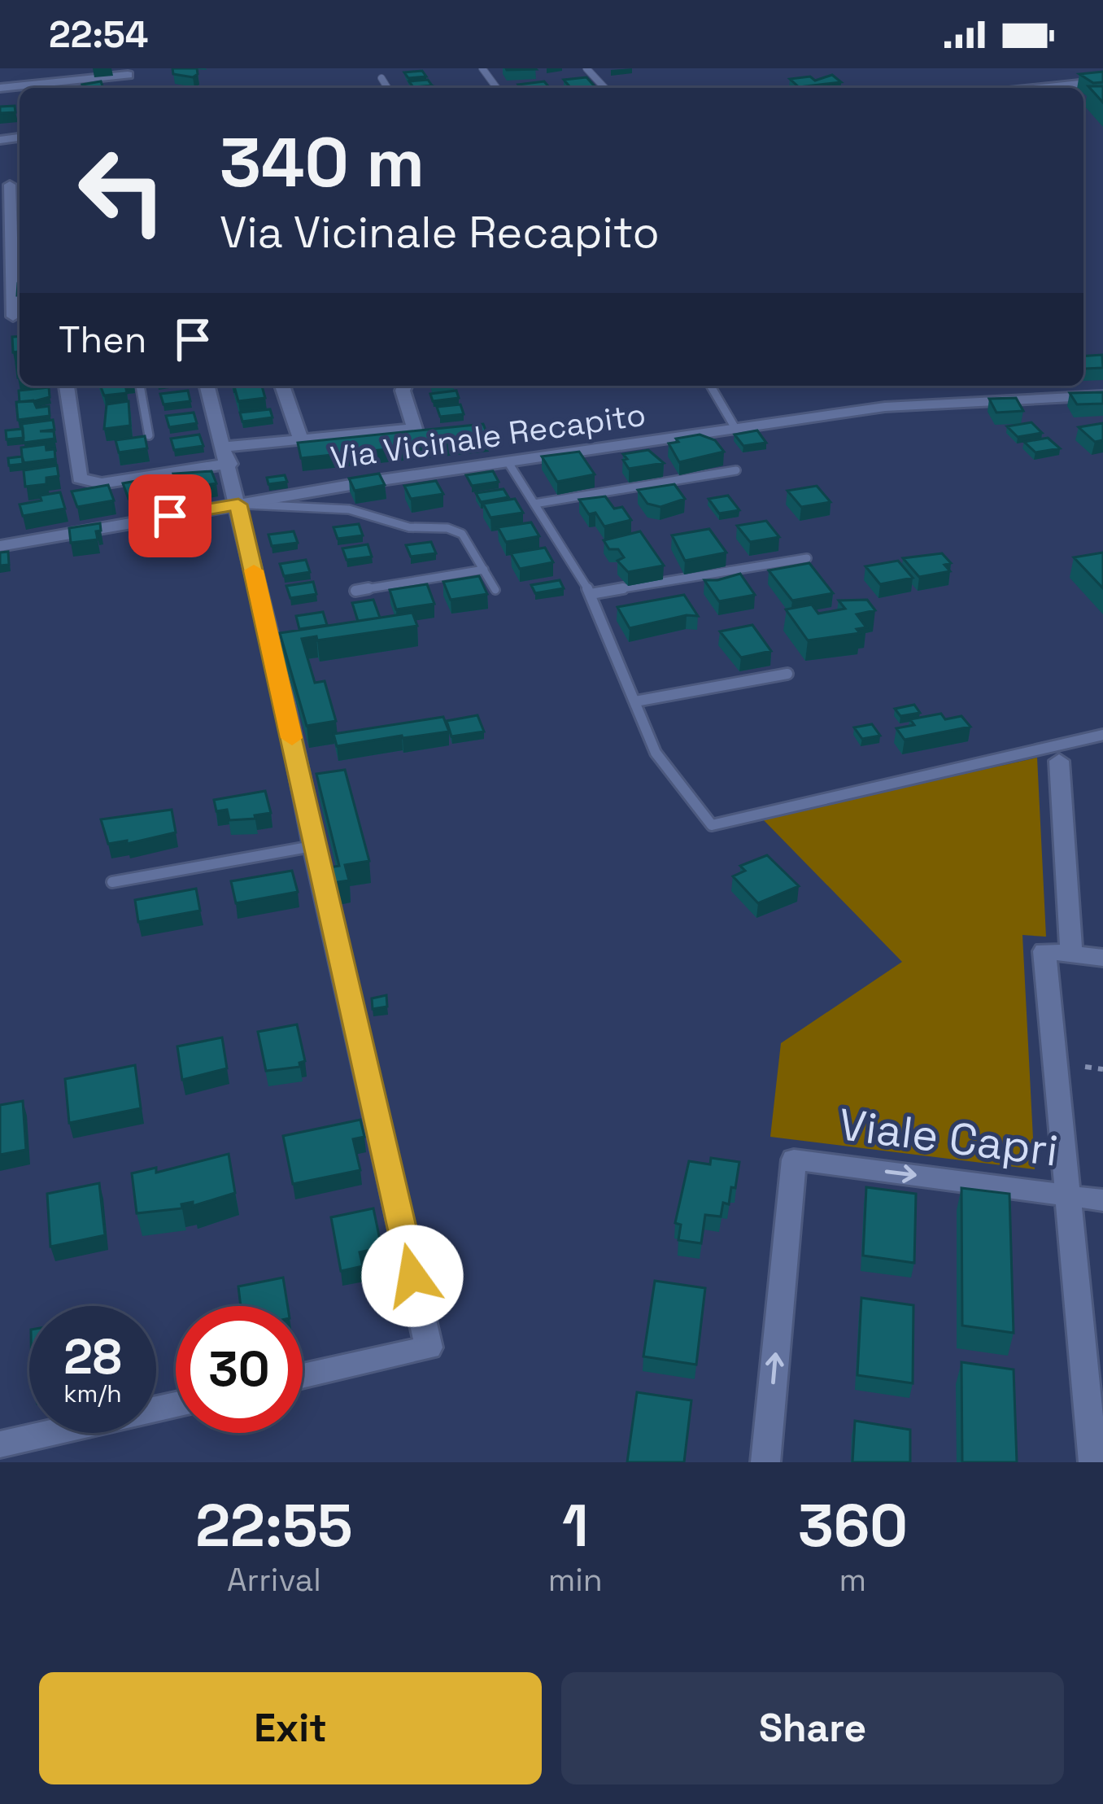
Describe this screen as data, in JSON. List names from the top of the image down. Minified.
{"streets":{"street":["Via Vicinale Recapito","Viale Capri"]},"page":{"status":"22:54","turn":["340 m","Via Vicinale Recapito"],"then":"Then","speed":"28 km/h","limit":"30","eta":["22:55","Arrival","1","min","360","m"],"buttons":["Exit","Share"]}}
